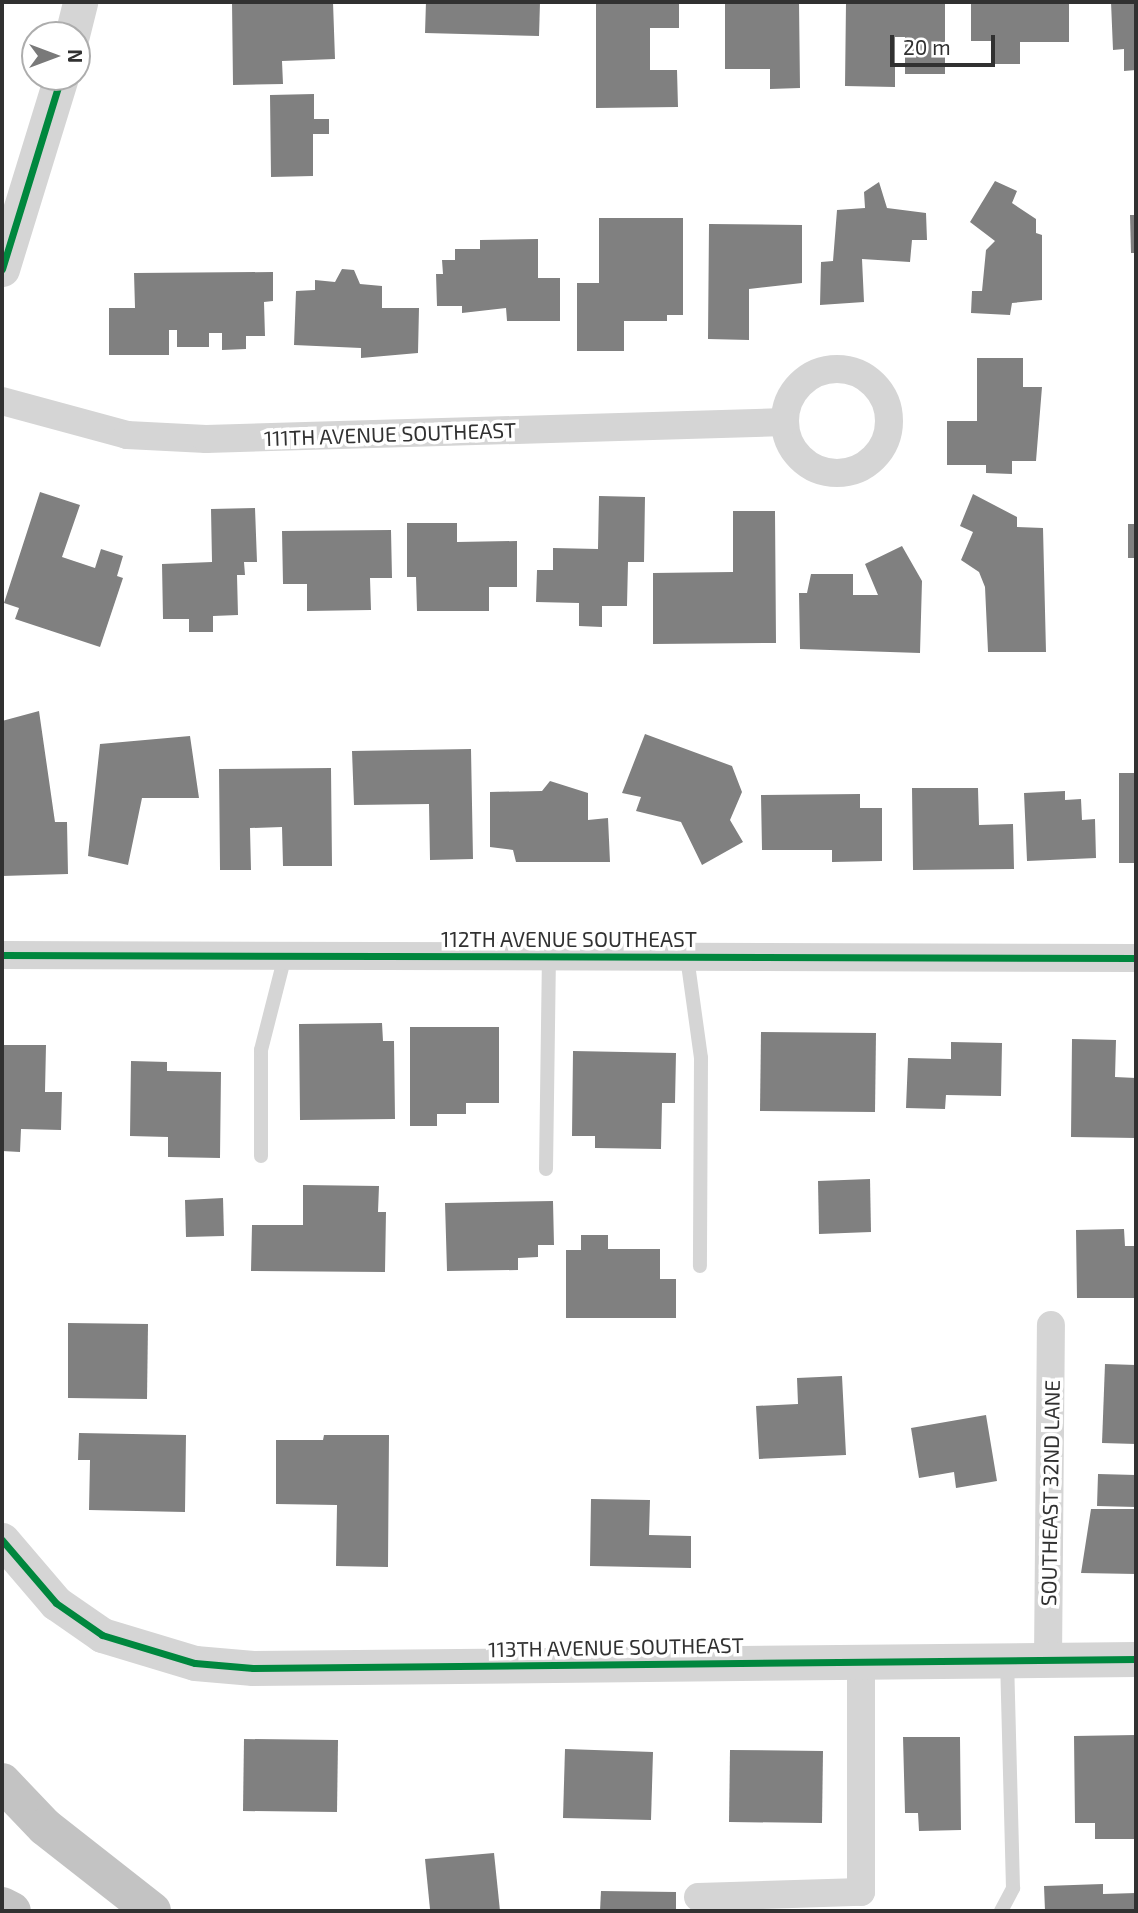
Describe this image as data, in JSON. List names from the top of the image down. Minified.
{"streets":{"street":["111TH AVENUE SOUTHEAST","112TH AVENUE SOUTHEAST","SOUTHEAST 32ND LANE","113TH AVENUE SOUTHEAST"]},"crossings":[["SOUTHEAST 32ND LANE","113TH AVENUE SOUTHEAST"]],"scale_bar":"20 m","north":"right"}
